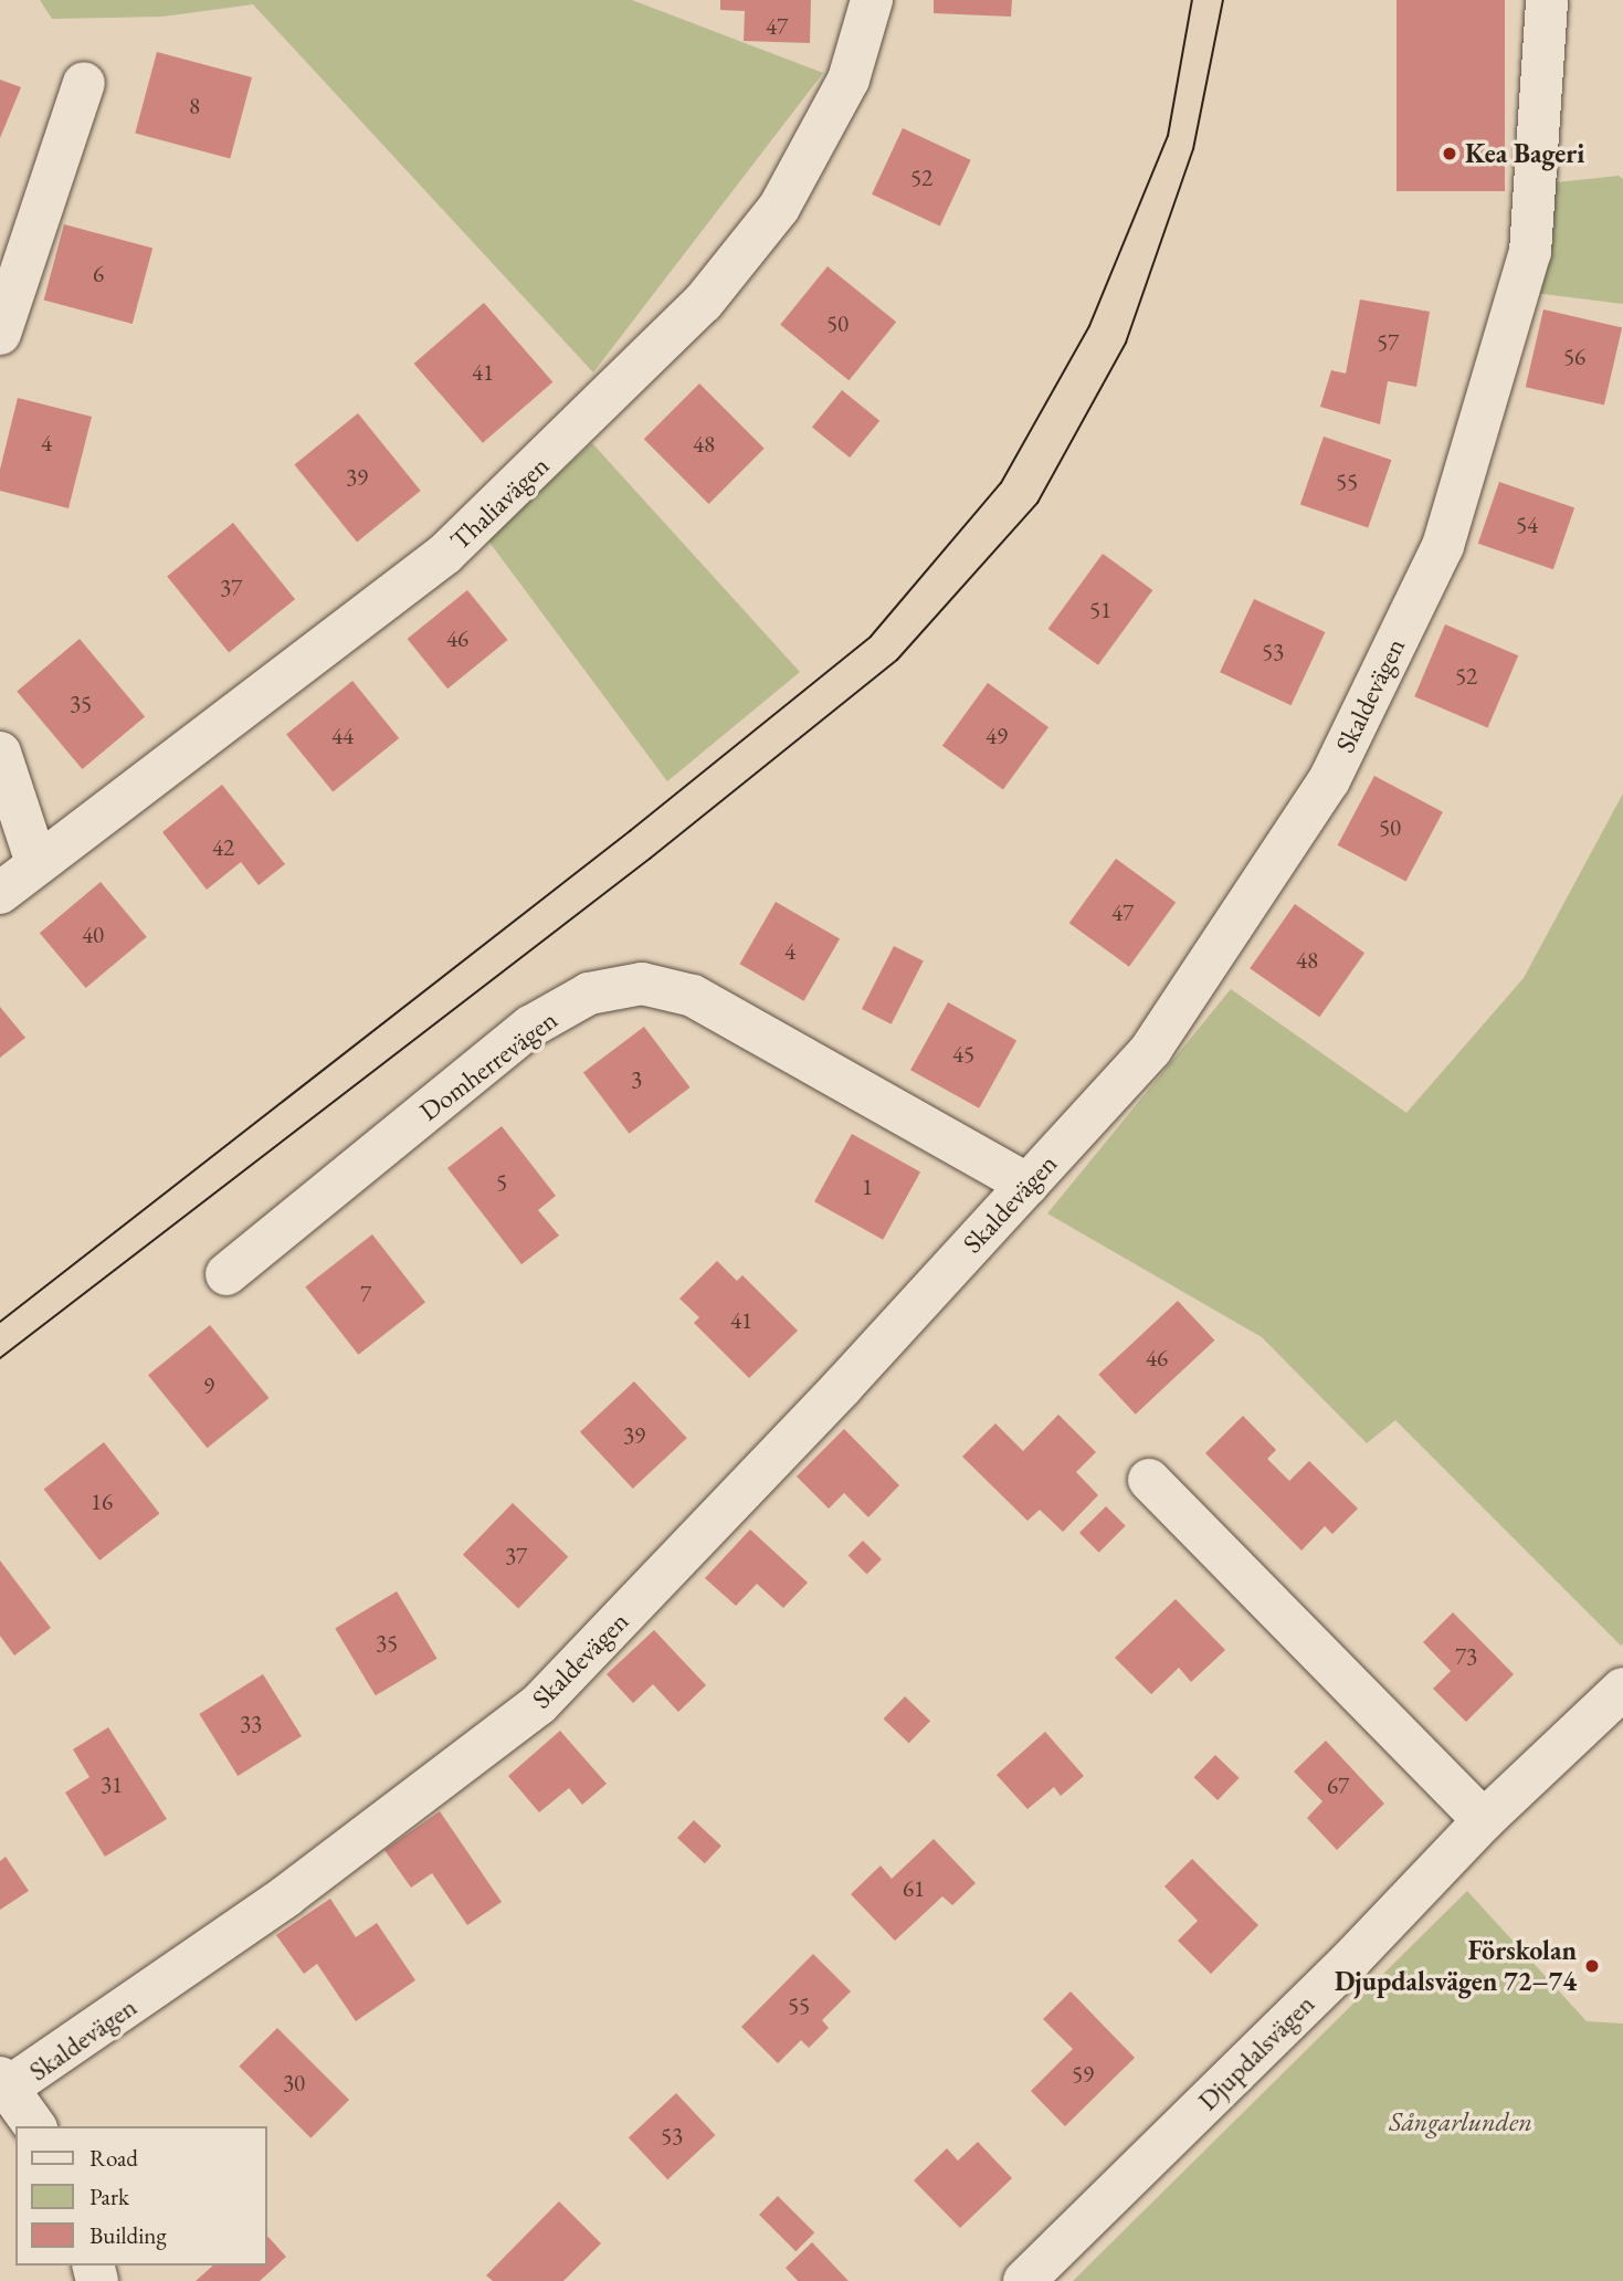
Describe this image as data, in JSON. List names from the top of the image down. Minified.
{"streets":{"street":["Thaliavägen","Skaldevägen","Domherrevägen","Djupdalsvägen"]},"crossings":[["Skaldevägen","Domherrevägen"]],"parks":["Sångarlunden"],"places":["Kea Bageri","Förskolan Djupdalsvägen 72–74"],"house_numbers":["47","8","52","6","50","57","56","41","4","48","39","55","54","37","51","46","53","52","35","44","49","50","42","47","40","4","48","45","3","5","1","7","41","46","9","39","16","37","35","73","33","31","67","61","55","59","30","53"],"legend":["Road","Park","Building"]}
